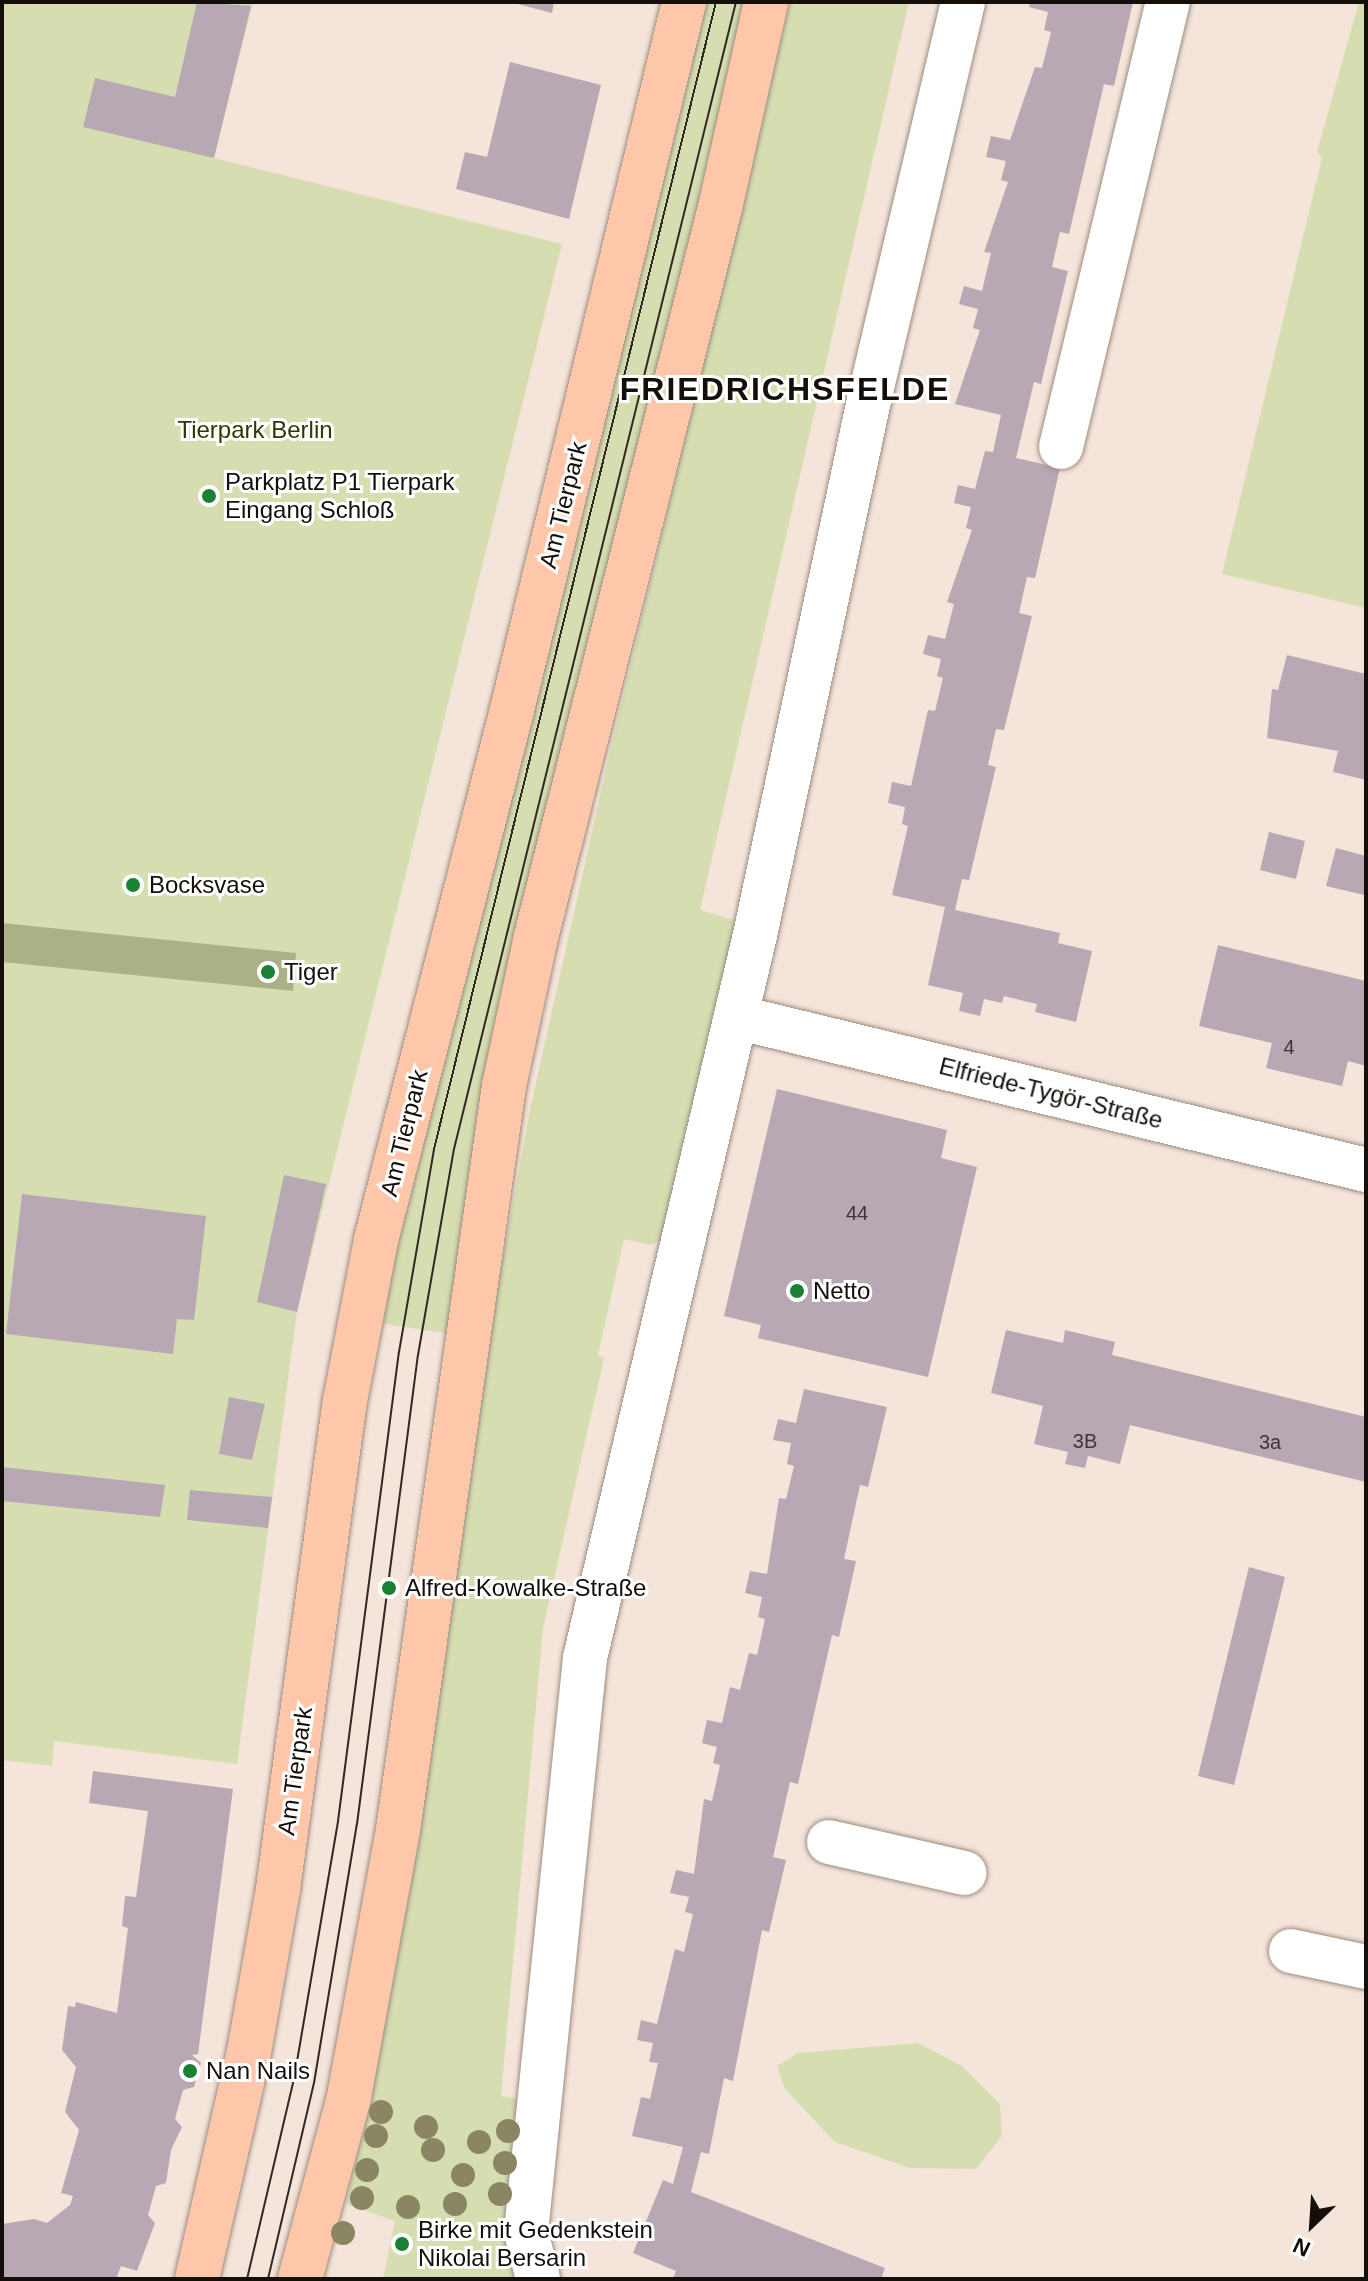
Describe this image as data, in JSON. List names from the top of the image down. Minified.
{"streets":{"main road":["Am Tierpark"],"street":["Elfriede-Tygör-Straße"]},"districts":["FRIEDRICHSFELDE"],"parks":["Tierpark Berlin"],"places":["Parkplatz P1 Tierpark Eingang Schloß","Bocksvase","Tiger","Netto","Alfred-Kowalke-Straße","Nan Nails","Birke mit Gedenkstein Nikolai Bersarin"],"house_numbers":["4","44","3B","3a"],"north":"bottom left"}
